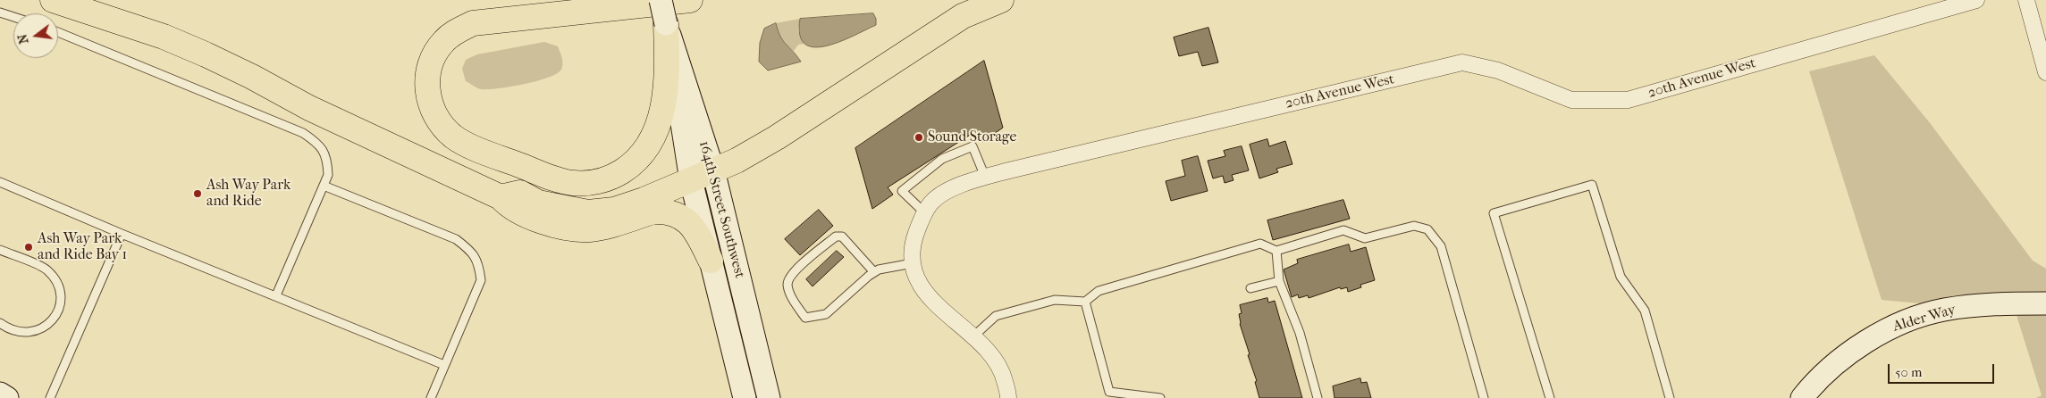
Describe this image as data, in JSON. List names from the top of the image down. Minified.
{"streets":{"main road":["164th Street Southwest","Alder Way"],"street":["20th Avenue West"]},"places":["Sound Storage","Ash Way Park and Ride","Ash Way Park and Ride Bay 1"],"scale_bar":"50 m","north":"left"}
